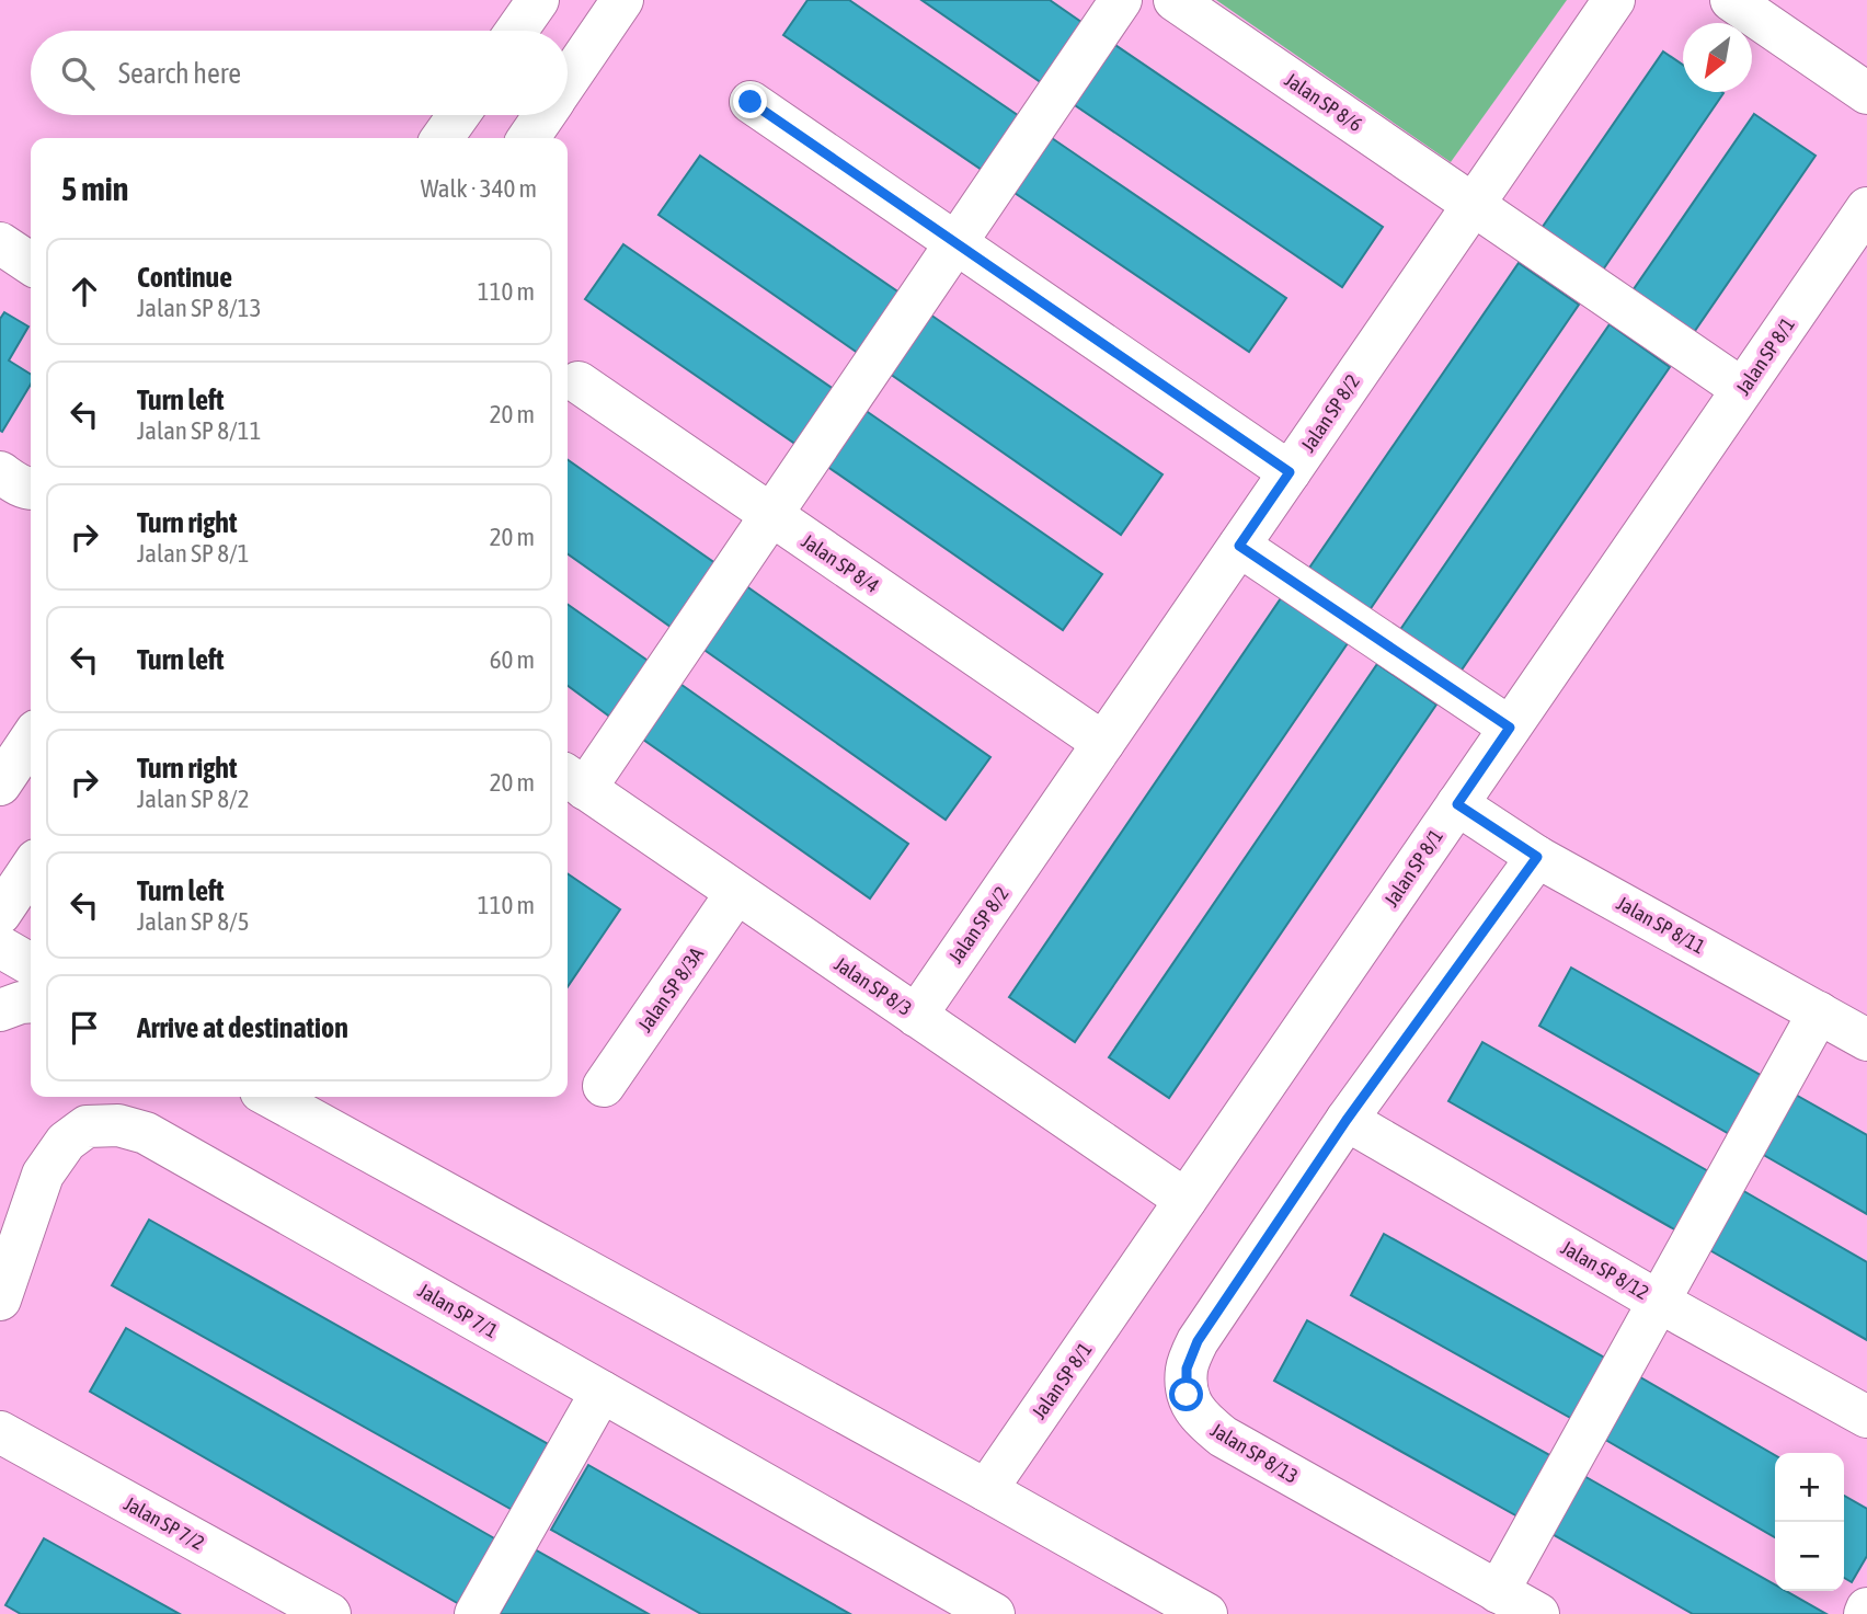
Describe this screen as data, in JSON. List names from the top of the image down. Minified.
{"streets":{"street":["Jalan SP 8/6","Jalan SP 8/1","Jalan SP 8/2","Jalan SP 8/4","Jalan SP 8/11","Jalan SP 8/3","Jalan SP 8/3A","Jalan SP 8/12","Jalan SP 7/1","Jalan SP 8/13","Jalan SP 7/2"]},"crossings":[["Jalan SP 8/6","Jalan SP 8/1"],["Jalan SP 8/6","Jalan SP 8/2"],["Jalan SP 8/1","Jalan SP 8/11"],["Jalan SP 8/1","Jalan SP 8/3"],["Jalan SP 8/2","Jalan SP 8/4"],["Jalan SP 8/2","Jalan SP 8/3"],["Jalan SP 8/11","Jalan SP 8/13"],["Jalan SP 8/3","Jalan SP 8/3A"],["Jalan SP 8/12","Jalan SP 8/13"]],"north":"bottom left","page":{"search":"Search here","heading":["5 min","Walk · 340 m"],"list":[["Continue","Jalan SP 8/13","110 m"],["Turn left","Jalan SP 8/11","20 m"],["Turn right","Jalan SP 8/1","20 m"],["Turn left","60 m"],["Turn right","Jalan SP 8/2","20 m"],["Turn left","Jalan SP 8/5","110 m"],"Arrive at destination"],"map_buttons":["+","−"]}}
